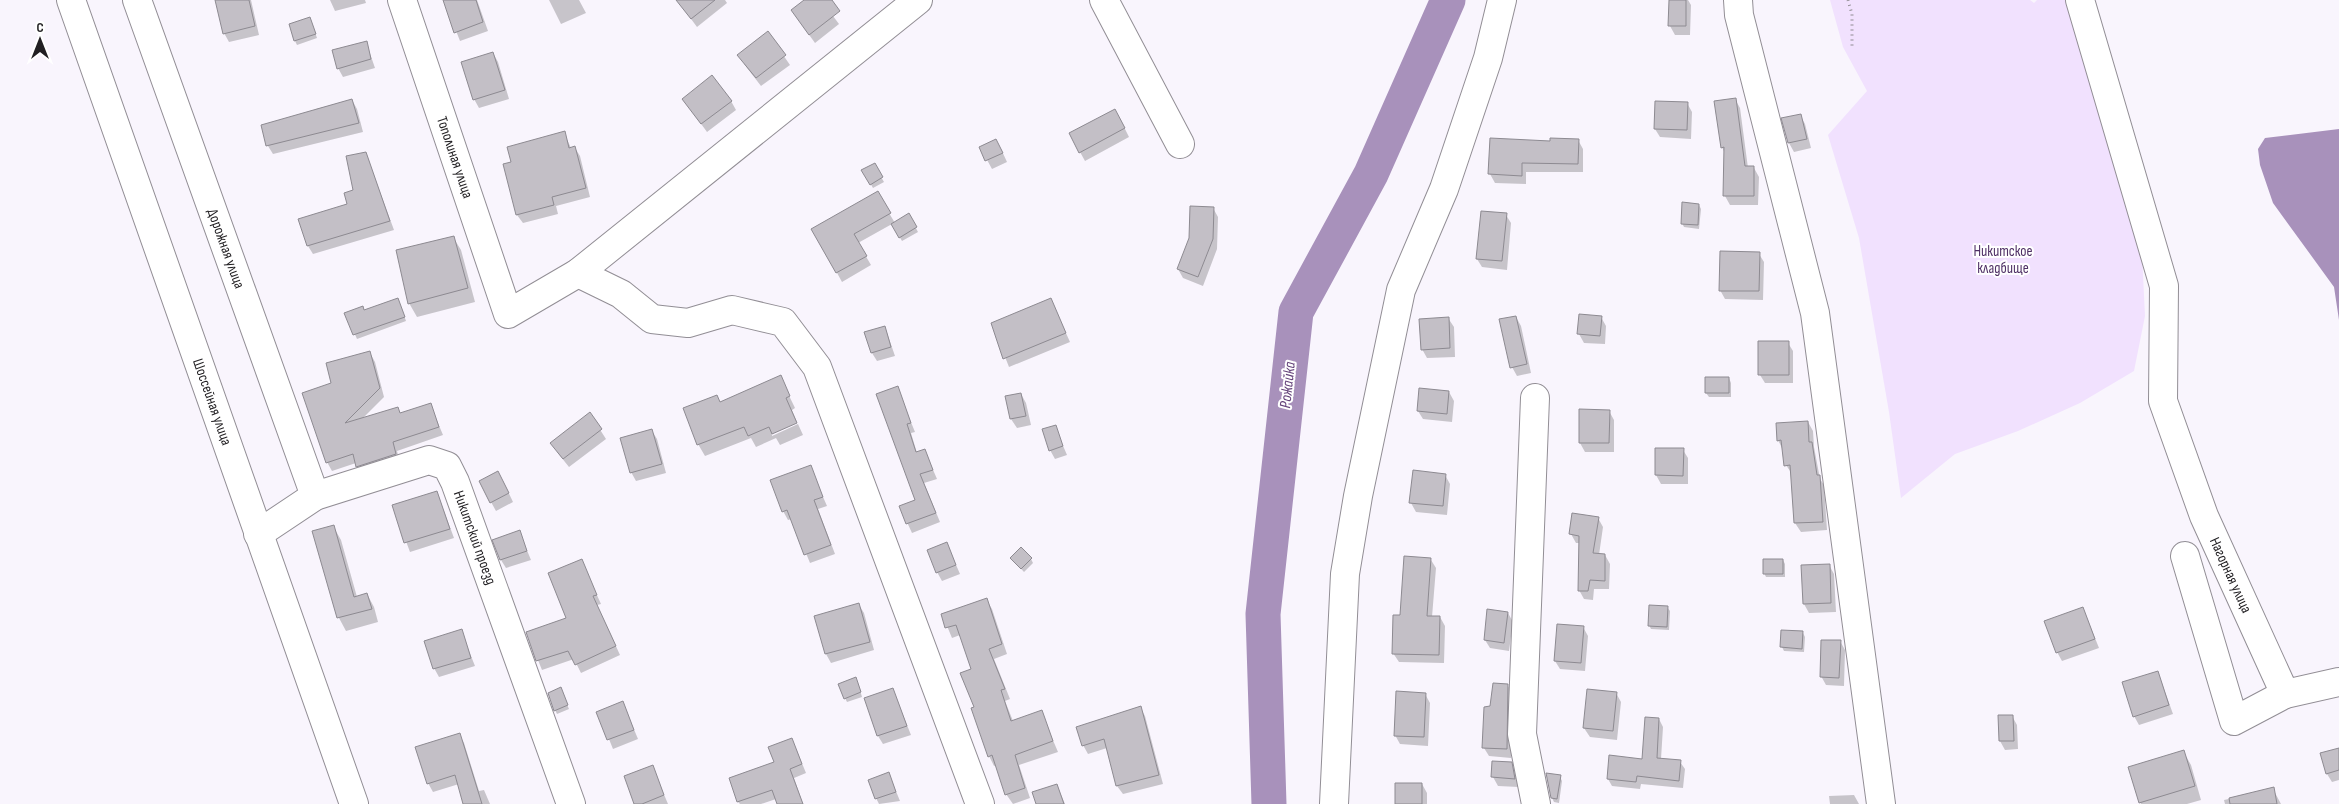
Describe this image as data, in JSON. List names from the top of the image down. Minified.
{"streets":{"street":["Тополиная улица","Дорожная улица","Шоссейная улица","Никитский проезд","Нагорная улица"]},"crossings":[["Дорожная улица","Никитский проезд"],["Шоссейная улица","Никитский проезд"]],"water":["Рожайка"],"parks":["Никитское кладбище"],"north":"top"}
